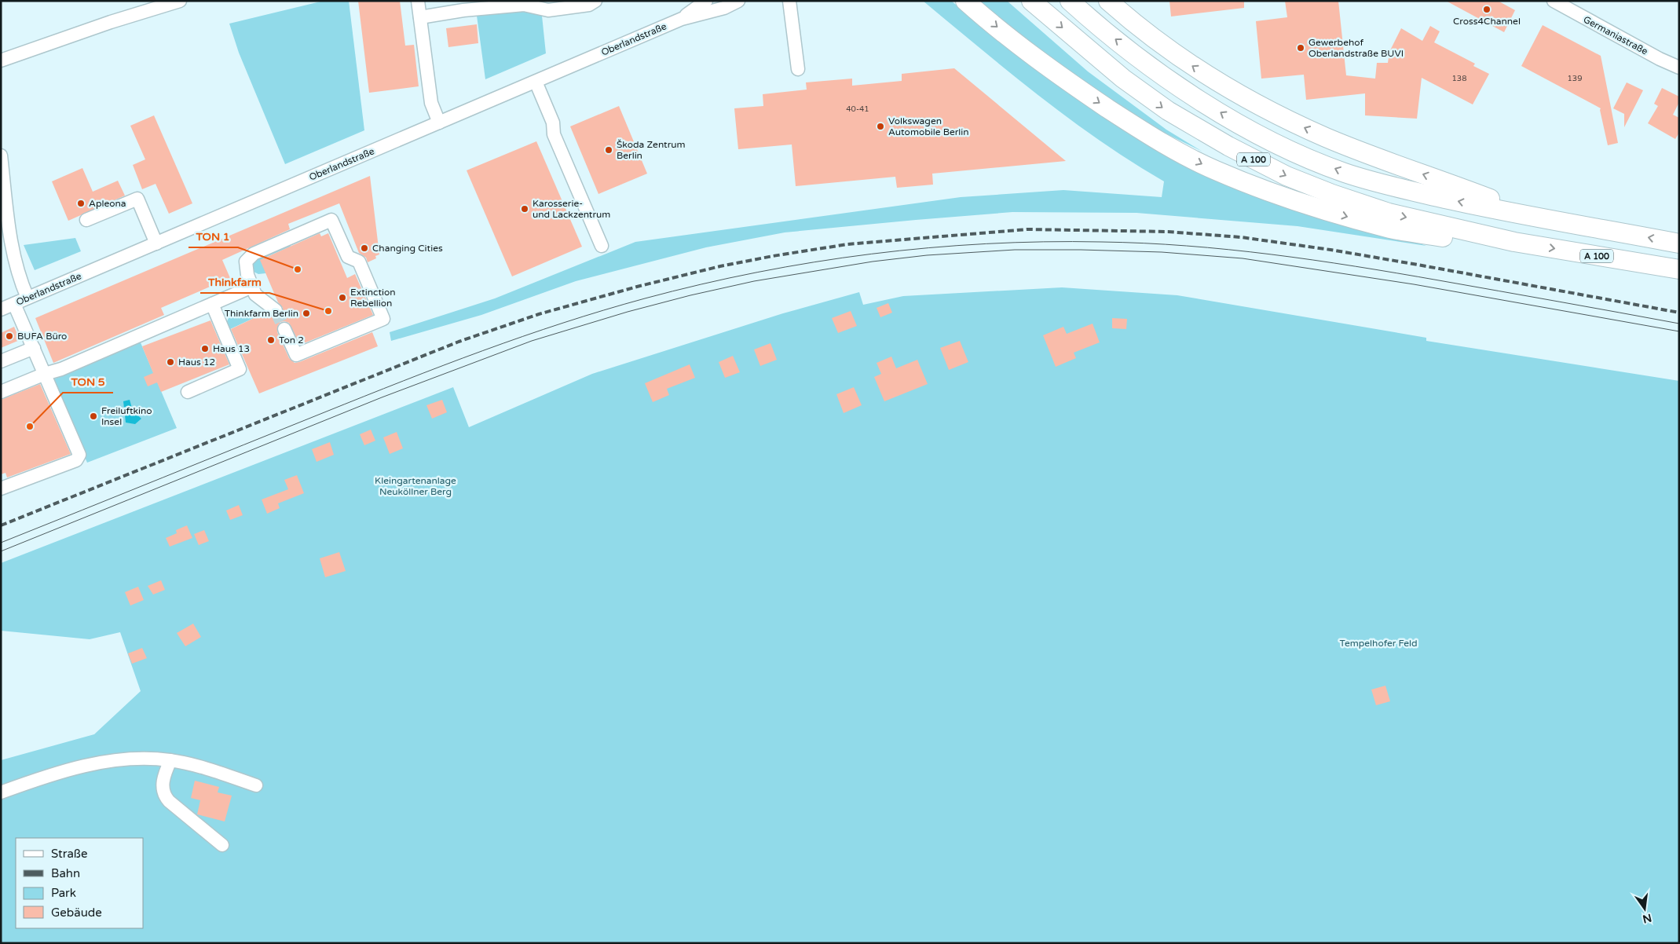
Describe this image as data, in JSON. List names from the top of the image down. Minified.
{"streets":{"highway":["A 100"],"street":["Germaniastraße","Oberlandstraße"]},"parks":["Kleingartenanlage Neuköllner Berg","Tempelhofer Feld"],"places":["Cross4Channel","Gewerbehof Oberlandstraße BUVI","Volkswagen Automobile Berlin","Škoda Zentrum Berlin","Apleona","Karosserie- und Lackzentrum","Changing Cities","TON 1","Extinction Rebellion","Thinkfarm","Thinkfarm Berlin","BUFA Büro","Ton 2","Haus 13","Haus 12","Freiluftkino Insel","TON 5"],"house_numbers":["138","139","40-41"],"legend":["Straße","Bahn","Park","Gebäude"],"north":"bottom"}
